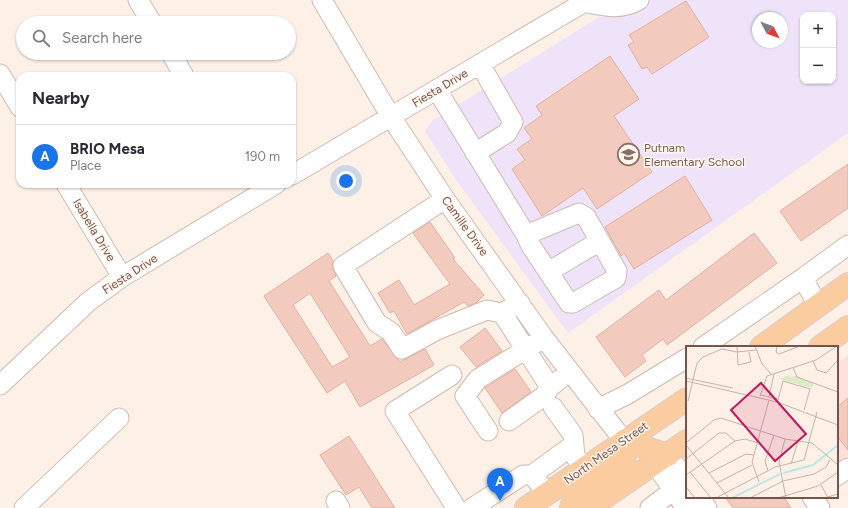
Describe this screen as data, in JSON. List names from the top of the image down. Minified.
{"streets":{"main road":["North Mesa Street"],"street":["Fiesta Drive","Camille Drive","Isabella Drive"]},"crossings":[["Fiesta Drive","Camille Drive"],["Fiesta Drive","Isabella Drive"],["Camille Drive","North Mesa Street"]],"places":{"school or university":["Putnam Elementary School"]},"north":"bottom right","page":{"map_buttons":["+","−"],"search":"Search here","heading":"Nearby","list":[{"mark":"A","name":"BRIO Mesa","note":"Place","value":"190 m"}],"pins":"A"}}
